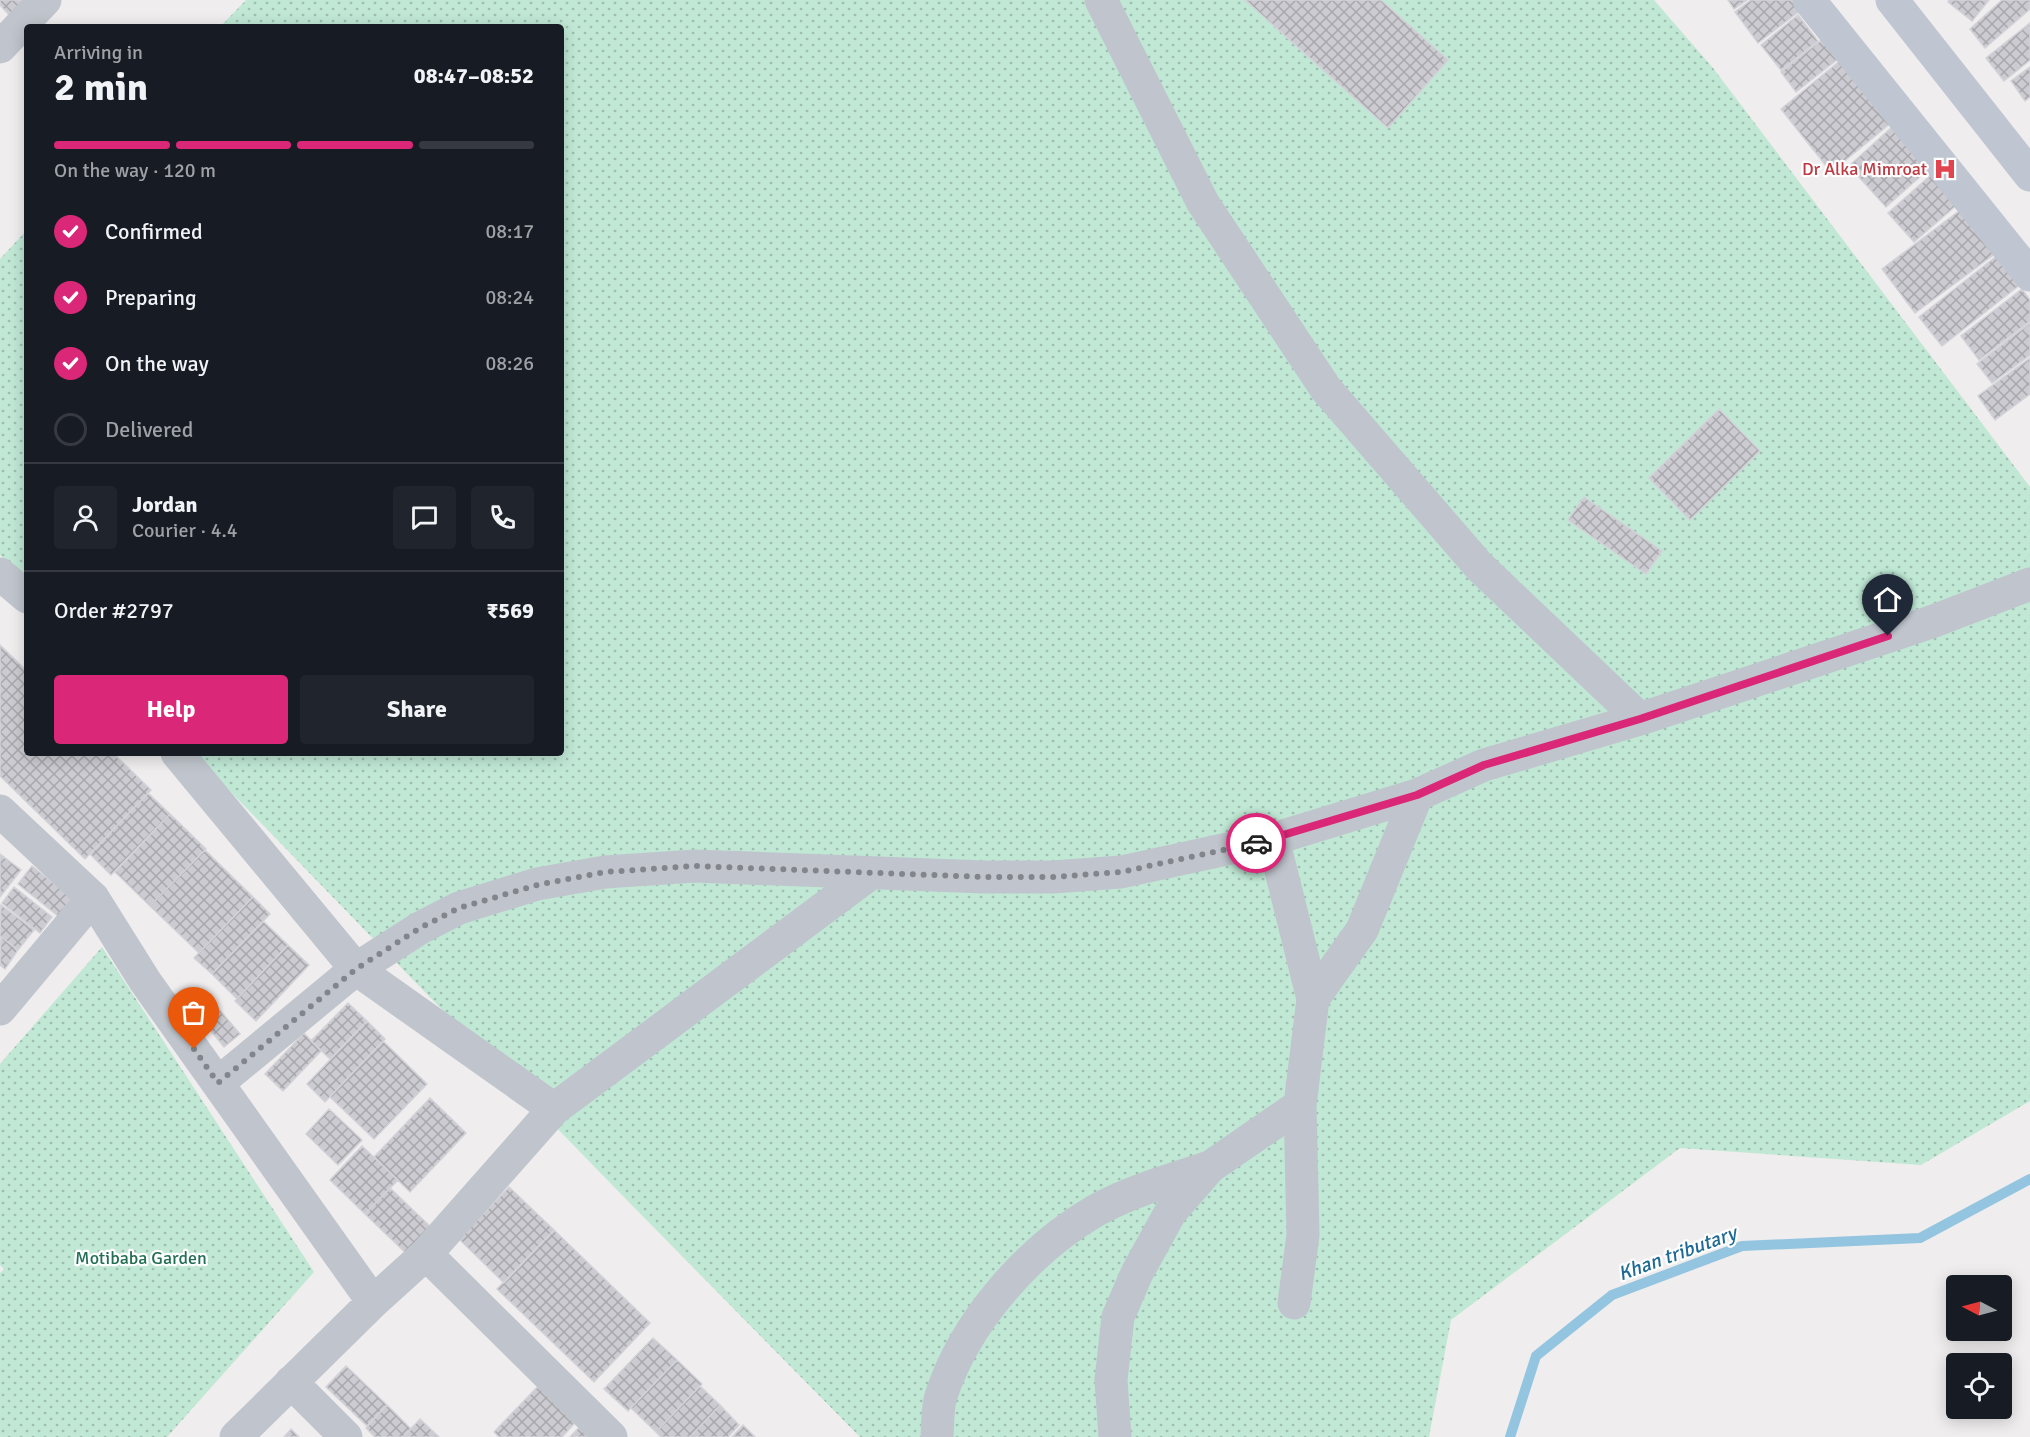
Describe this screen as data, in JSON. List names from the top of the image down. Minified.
{"water":["Khan tributary"],"parks":["Motibaba Garden"],"places":{"hospital":["Dr Alka Mimroat"]},"north":"left","page":{"heading":["2 min","Arriving in","08:47–08:52"],"panel":["Jordan","Courier · 4.4","Order #2797","₹569"],"bar":"On the way · 120 m","list":[["Confirmed","08:17"],["Preparing","08:24"],["On the way","08:26"],"Delivered"],"buttons":["Help","Share"]}}
